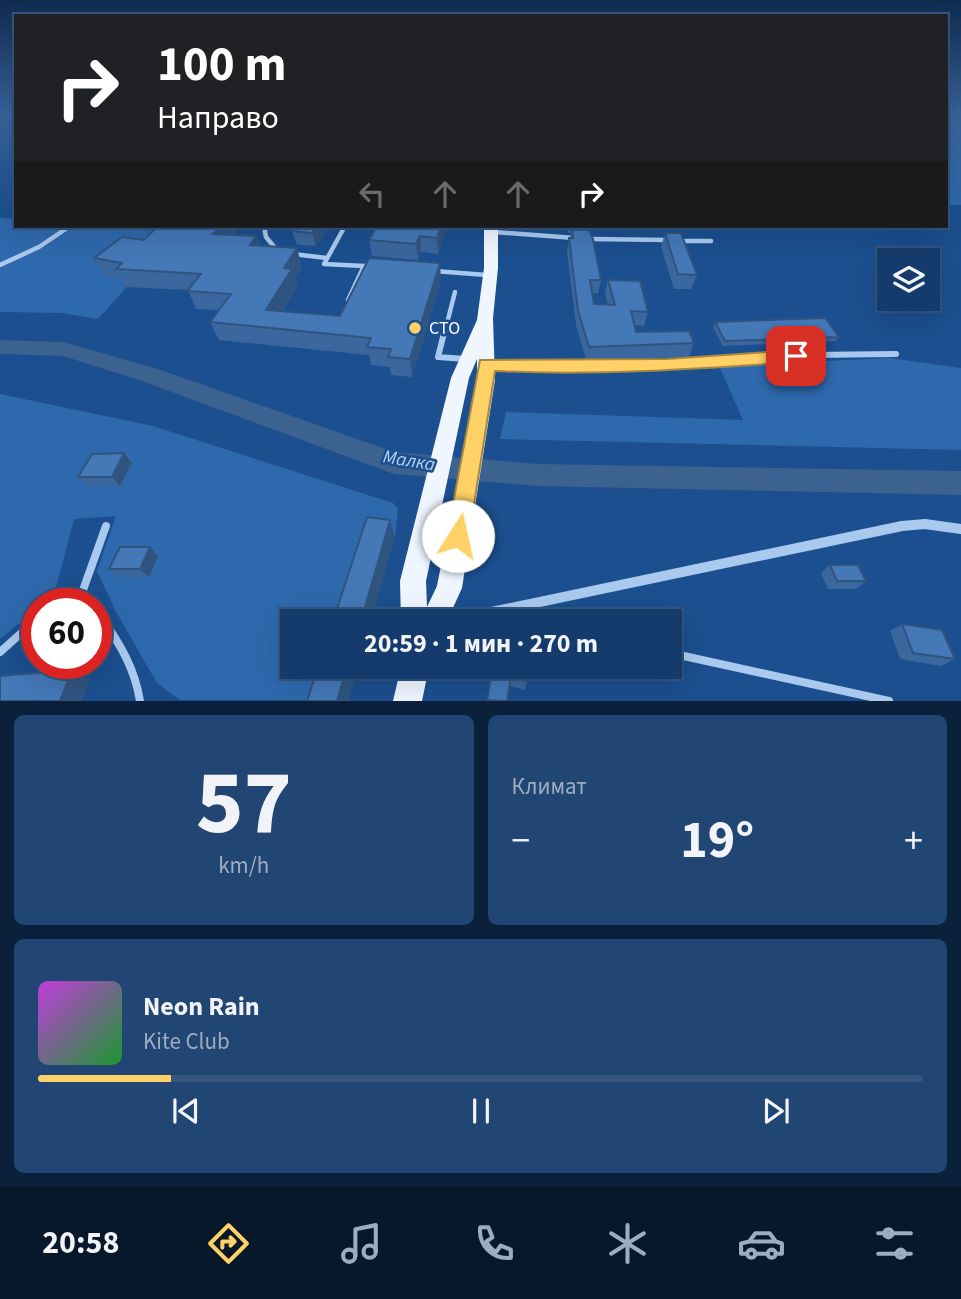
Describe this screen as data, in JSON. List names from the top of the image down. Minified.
{"water":["Малка"],"places":["СТО"],"page":{"turn":["100 m","Направо"],"limit":"60","trip":"20:59 · 1 мин · 270 m","tile":[["57","km/h"],"Климат"],"heat":["−","19°","+"],"song":["Neon Rain","Kite Club"],"tabs":"20:58"}}
